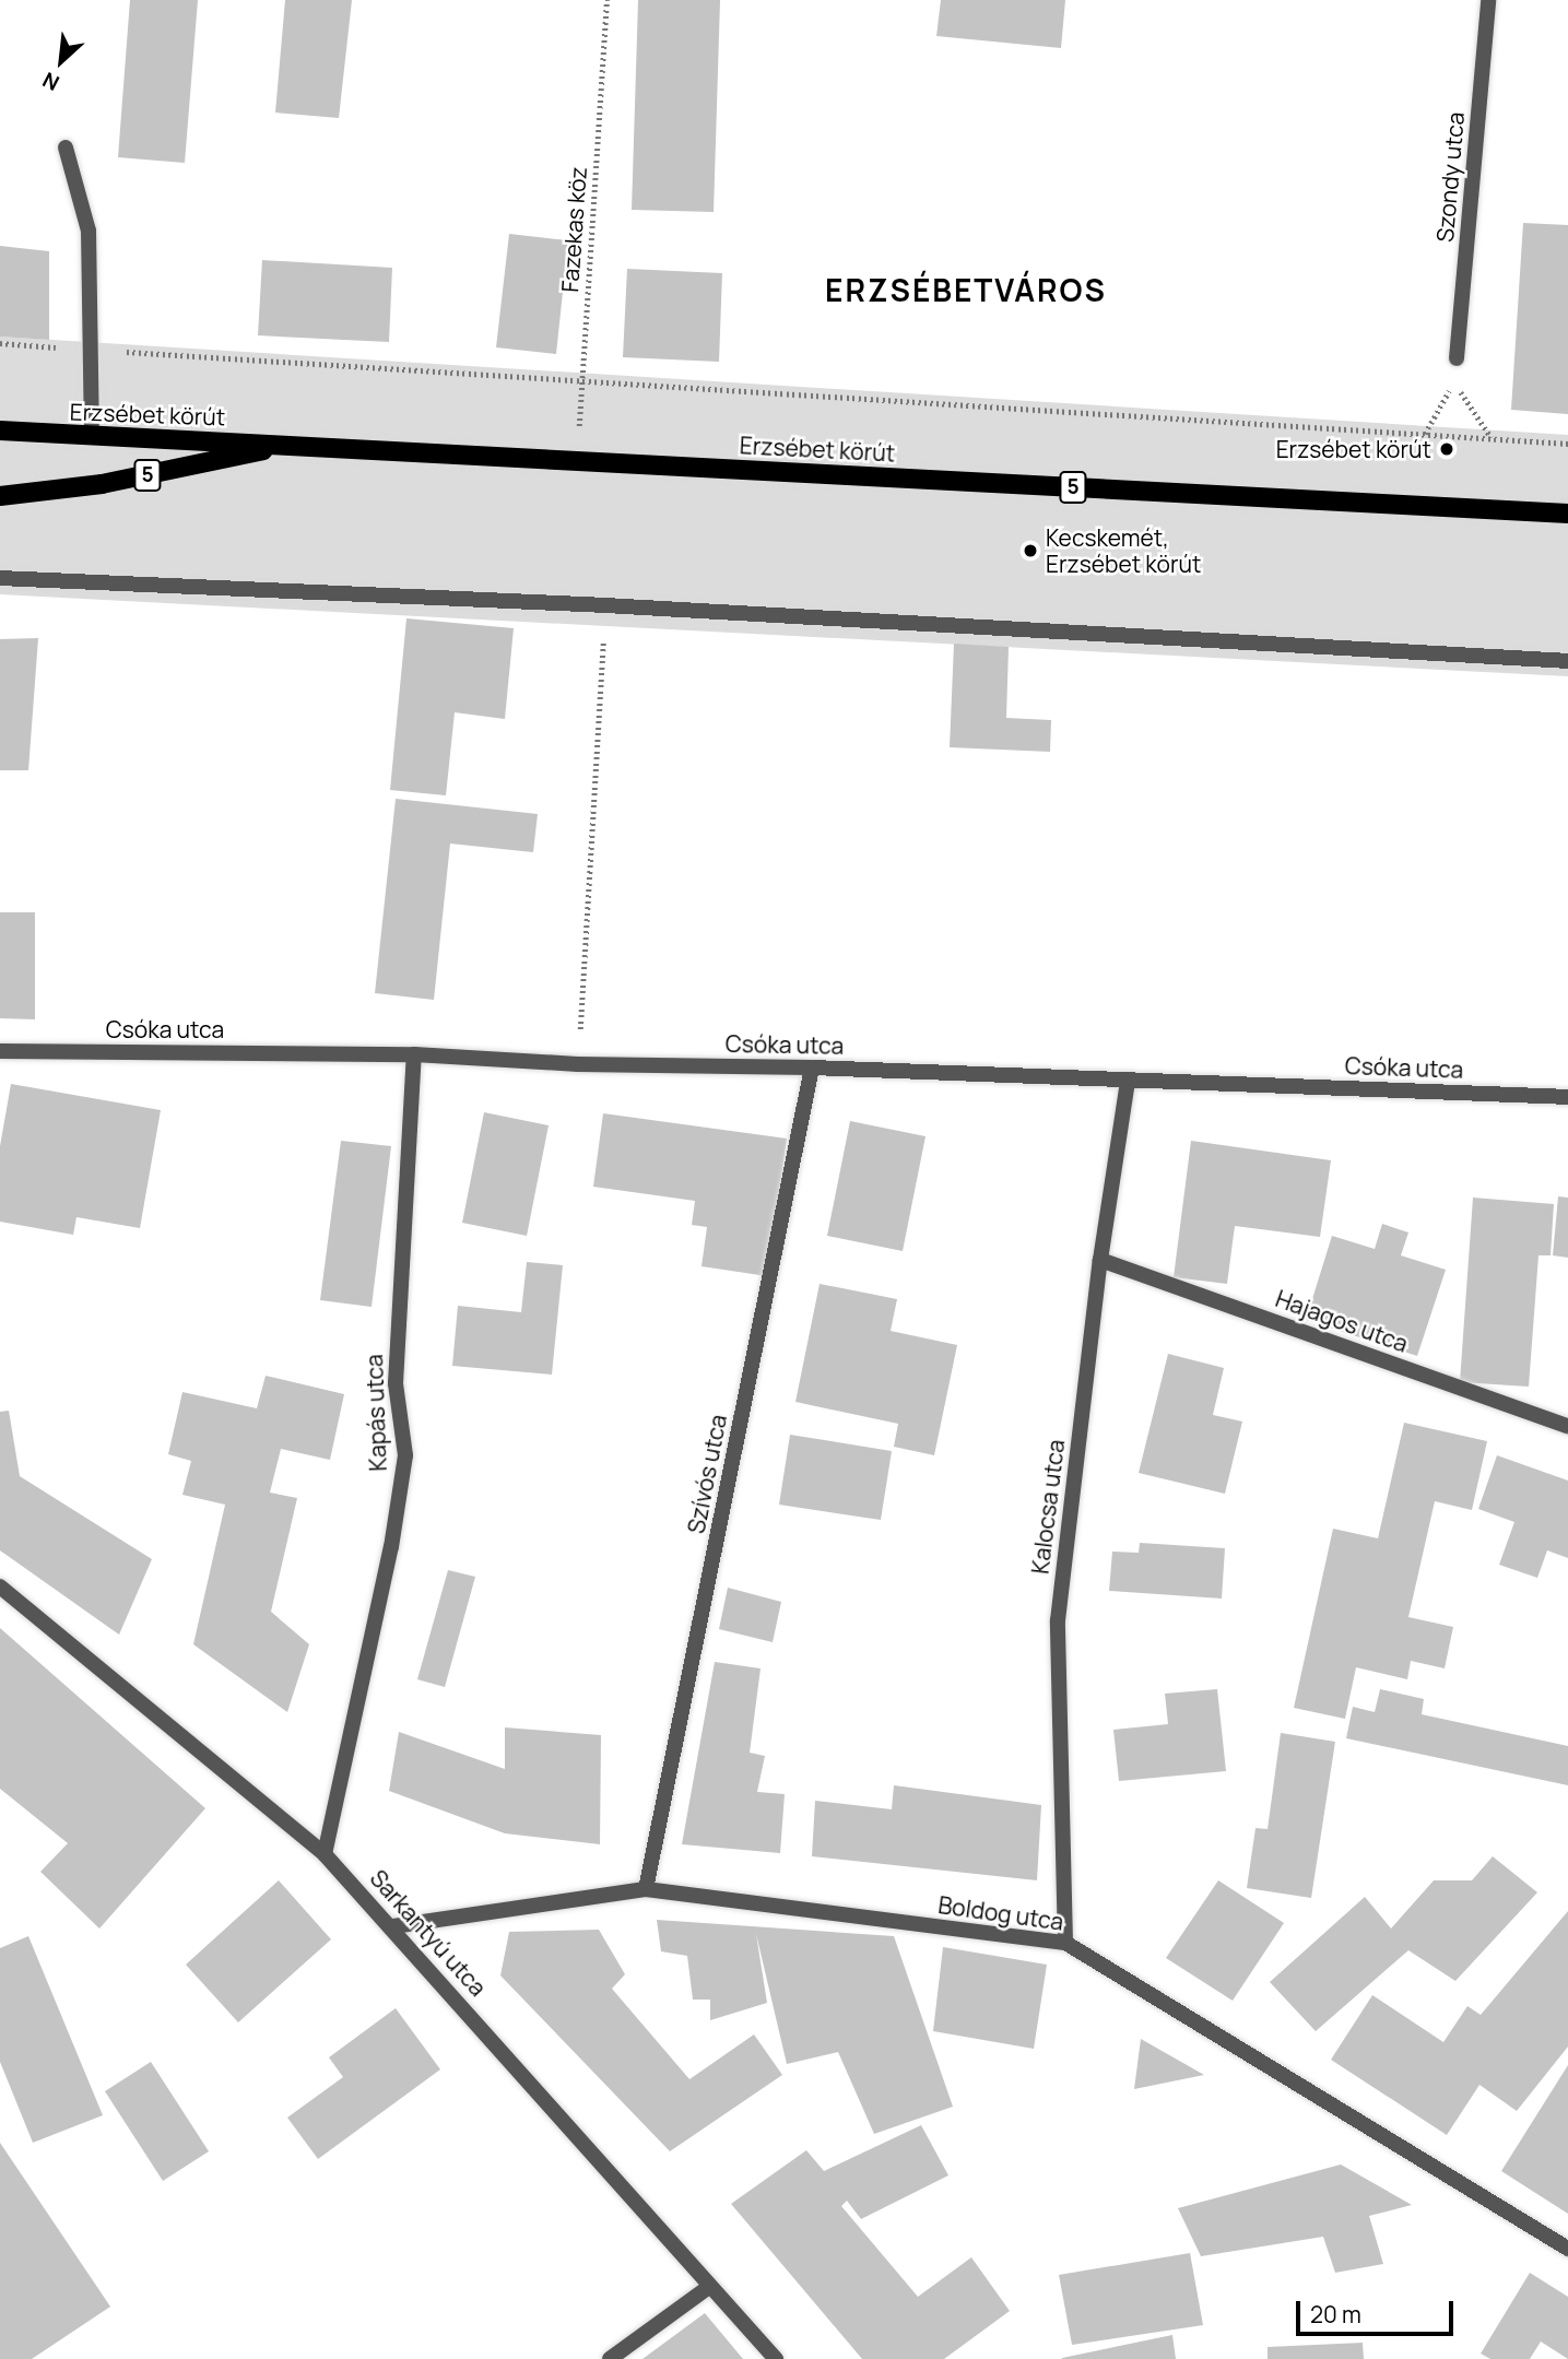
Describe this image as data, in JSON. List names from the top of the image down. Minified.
{"streets":{"main road":["Erzsébet körút","5"],"street":["Szondy utca","Csóka utca","Hajagos utca","Kapás utca","Szívós utca","Kalocsa utca","Boldog utca","Sarkantyú utca"],"path":["Fazekas köz"]},"crossings":[["Fazekas köz","Erzsébet körút"],["Csóka utca","Kapás utca"],["Csóka utca","Szívós utca"],["Csóka utca","Kalocsa utca"],["Hajagos utca","Kalocsa utca"],["Kapás utca","Sarkantyú utca"],["Szívós utca","Boldog utca"],["Kalocsa utca","Boldog utca"],["Boldog utca","Sarkantyú utca"]],"districts":["ERZSÉBETVÁROS"],"places":["Erzsébet körút","Kecskemét, Erzsébet körút"],"scale_bar":"20 m","north":"bottom left"}
